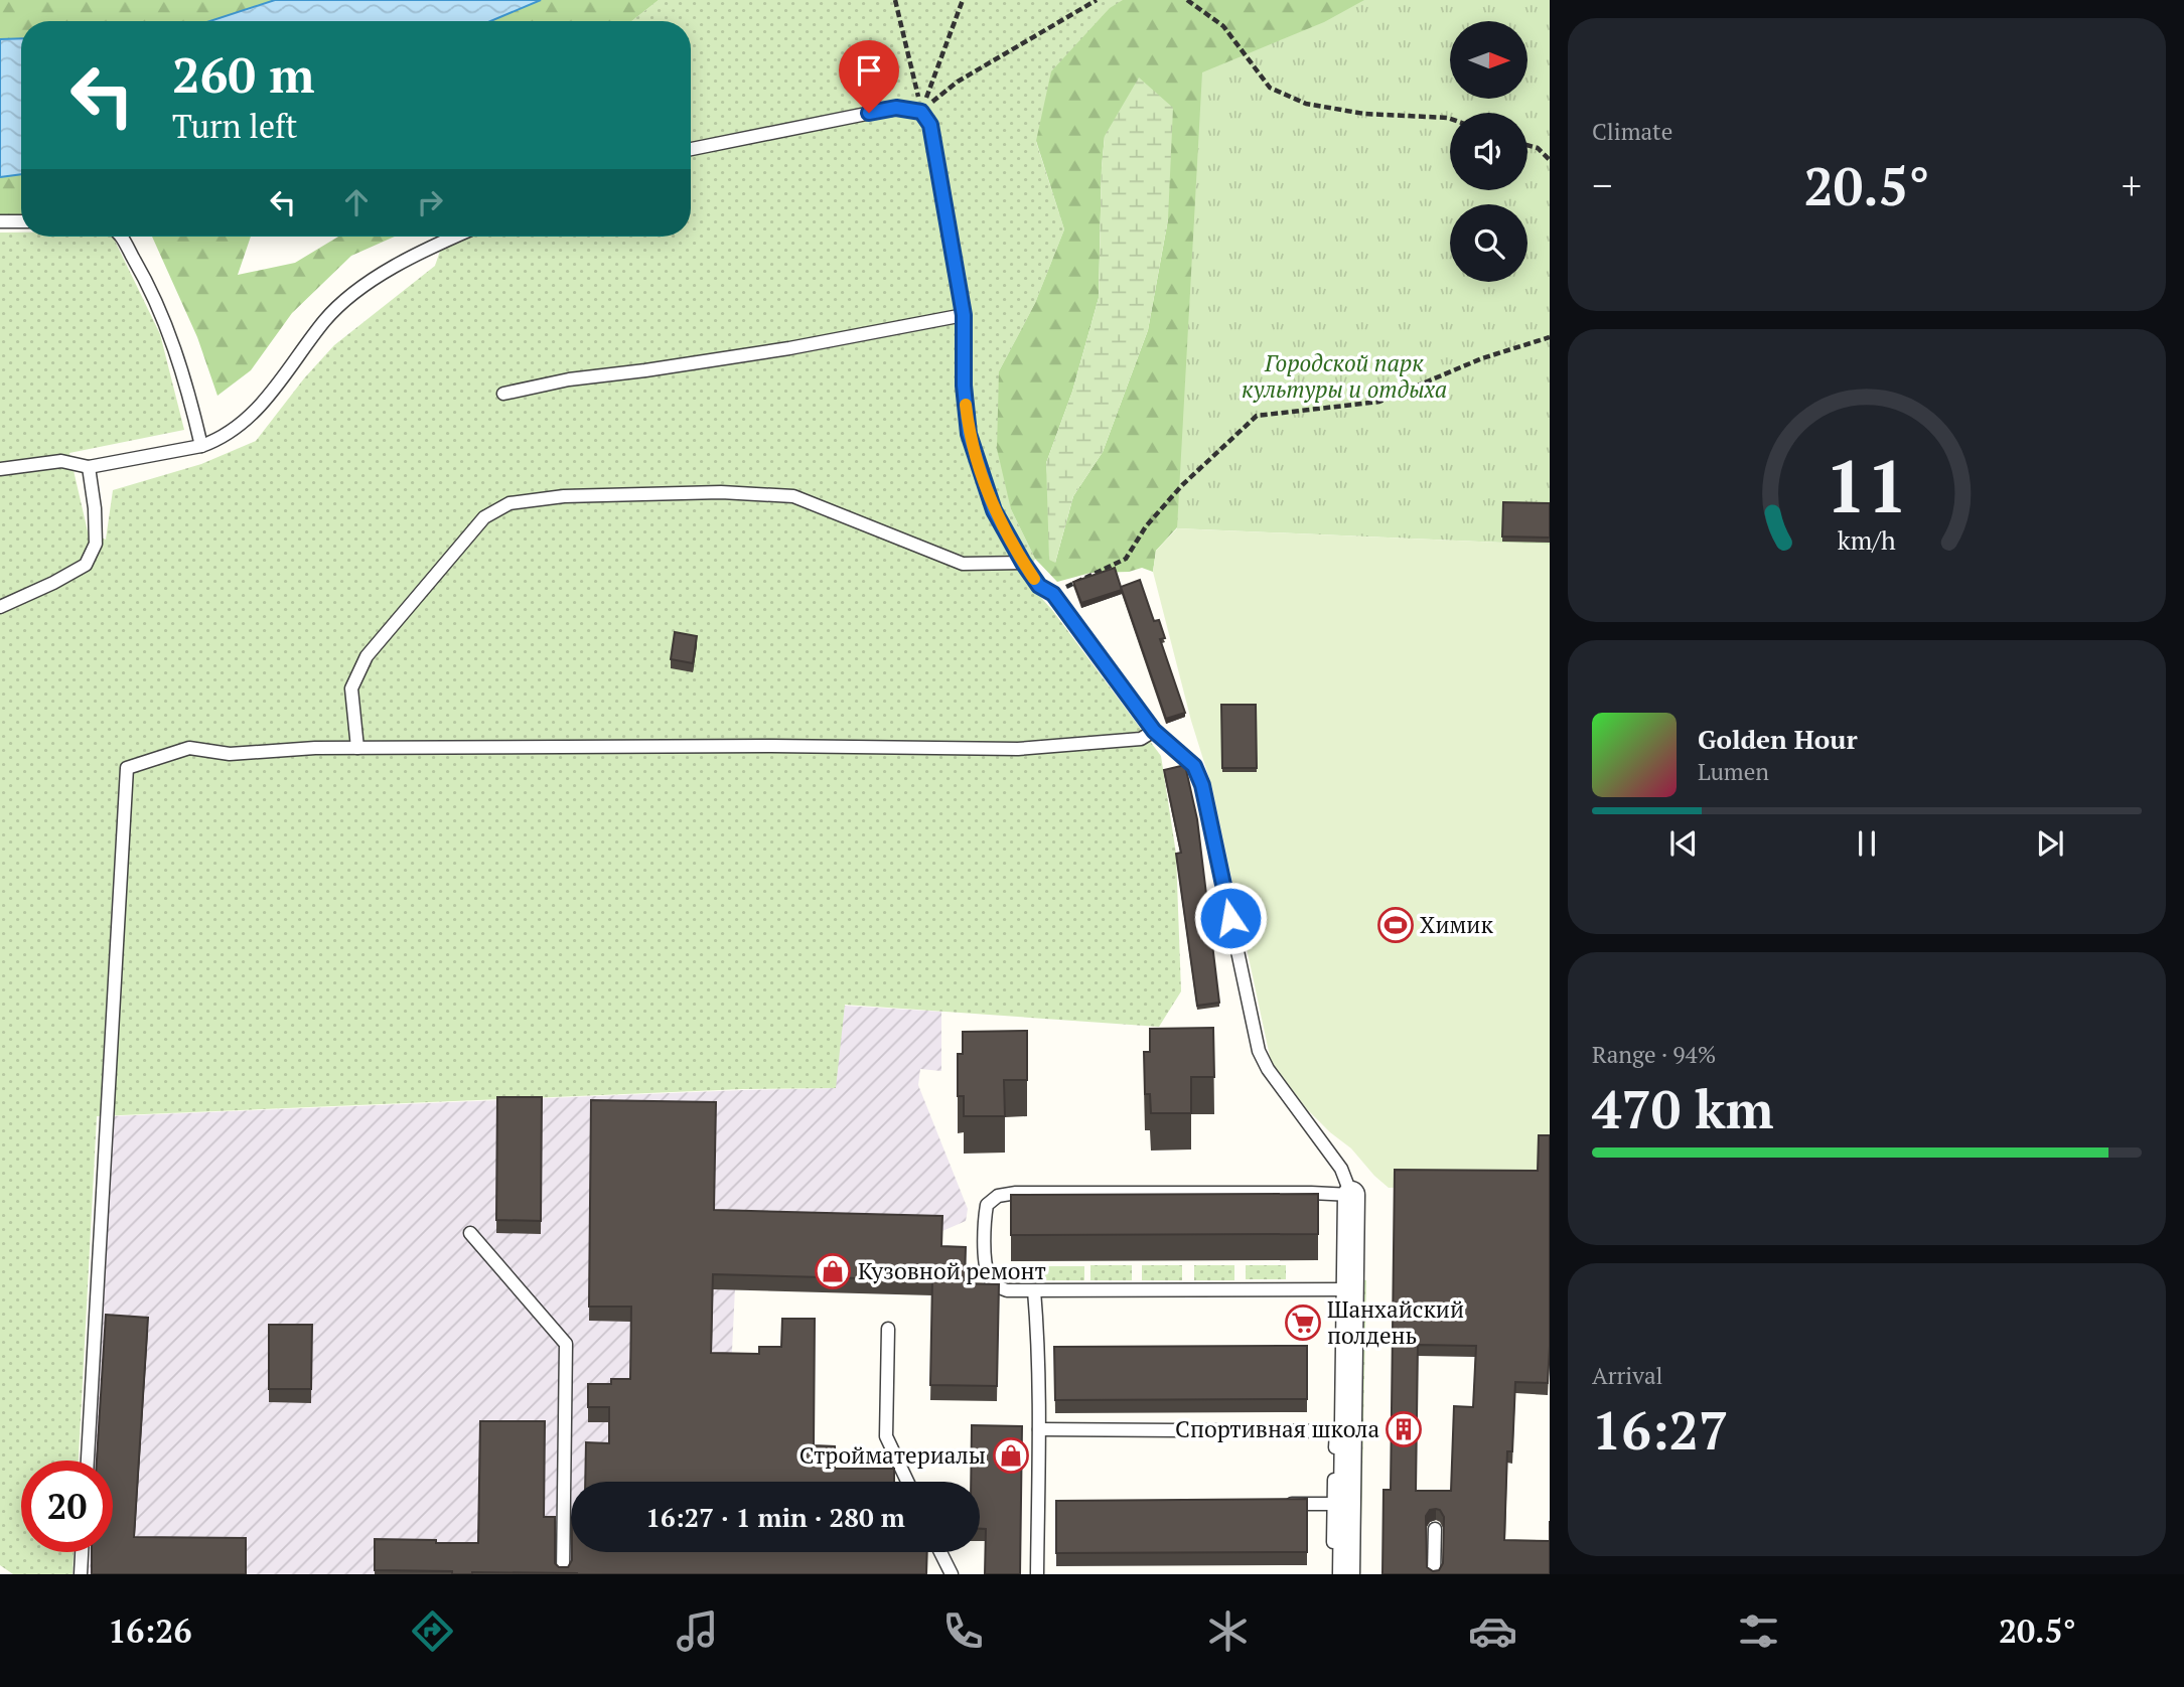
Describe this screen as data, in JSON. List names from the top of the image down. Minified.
{"parks":["Городской парк культуры и отдыха"],"places":{"sports":["Химик"],"shop":["Кузовной ремонт","Стройматериалы"],"supermarket":["Шанхайский полдень"],"building":["Спортивная школа"]},"north":"right","page":{"tile":["Climate",["Range · 94%","470 km"],["Arrival","16:27"]],"turn":["260 m","Turn left"],"heat":["−","20.5°","+"],"song":["Golden Hour","Lumen"],"limit":"20","trip":"16:27 · 1 min · 280 m","tabs":["16:26","20.5°"],"gauge":["11","km/h"]}}
